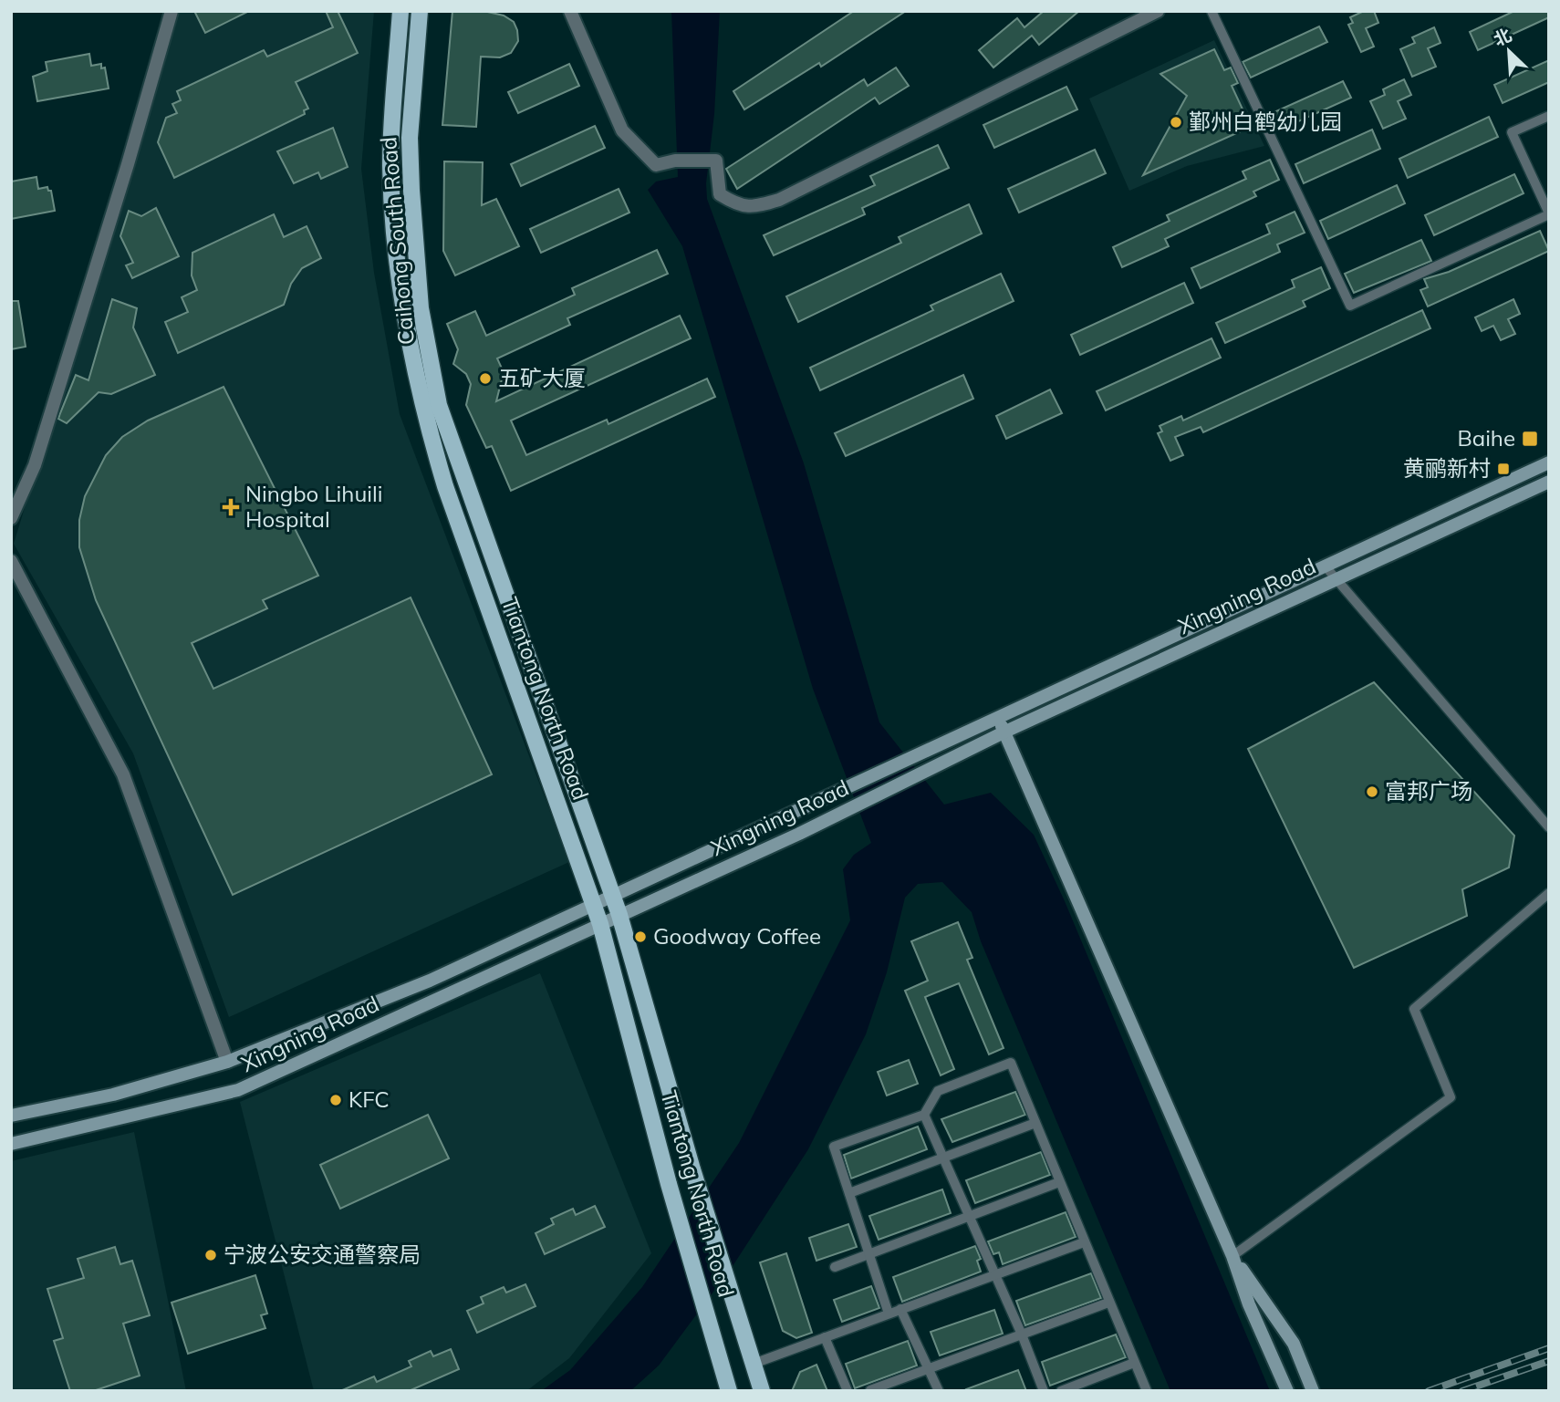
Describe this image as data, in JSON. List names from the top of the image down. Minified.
{"streets":{"main road":["Caihong South Road","Xingning Road","Tiantong North Road"]},"crossings":[["Caihong South Road","Xingning Road"],["Caihong South Road","Tiantong North Road"],["Xingning Road","Tiantong North Road"]],"places":{"other":["鄞州白鹤幼儿园","五矿大厦","富邦广场","Goodway Coffee","KFC","宁波公安交通警察局"],"transit":["Baihe","黄鹂新村"],"health":["Ningbo Lihuili Hospital"]},"north":"top left"}
